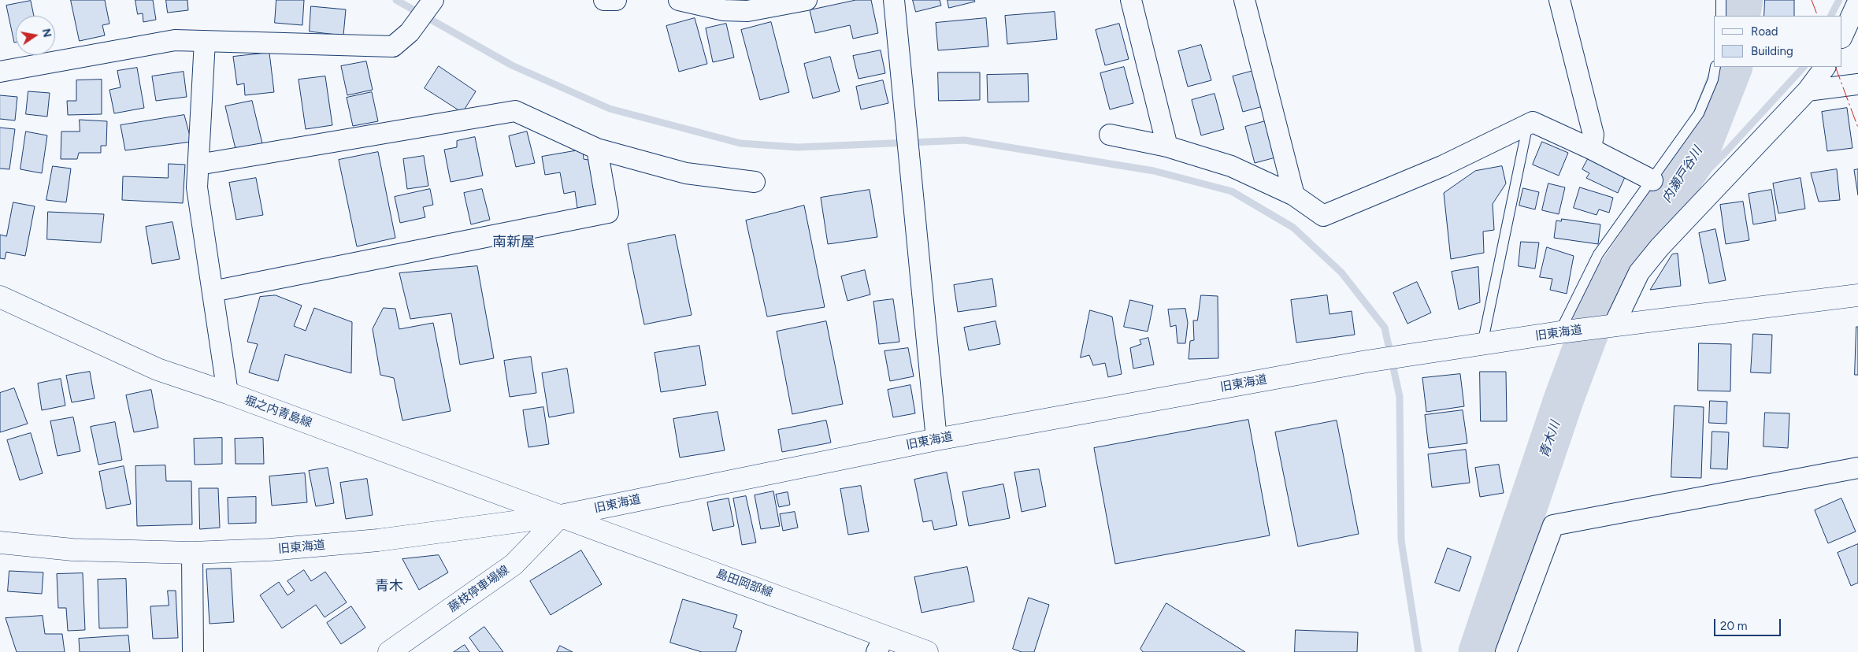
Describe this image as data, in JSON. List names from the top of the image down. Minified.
{"streets":{"street":["旧東海道","堀之内青島線","島田岡部線","藤枝停車場線"]},"crossings":[["旧東海道","堀之内青島線"],["旧東海道","島田岡部線"],["旧東海道","藤枝停車場線"],["堀之内青島線","島田岡部線"],["堀之内青島線","藤枝停車場線"],["島田岡部線","藤枝停車場線"]],"districts":["南新屋","青木"],"water":["内瀬戸谷川","青木川"],"legend":["Road","Building"],"scale_bar":"20 m","north":"right"}
